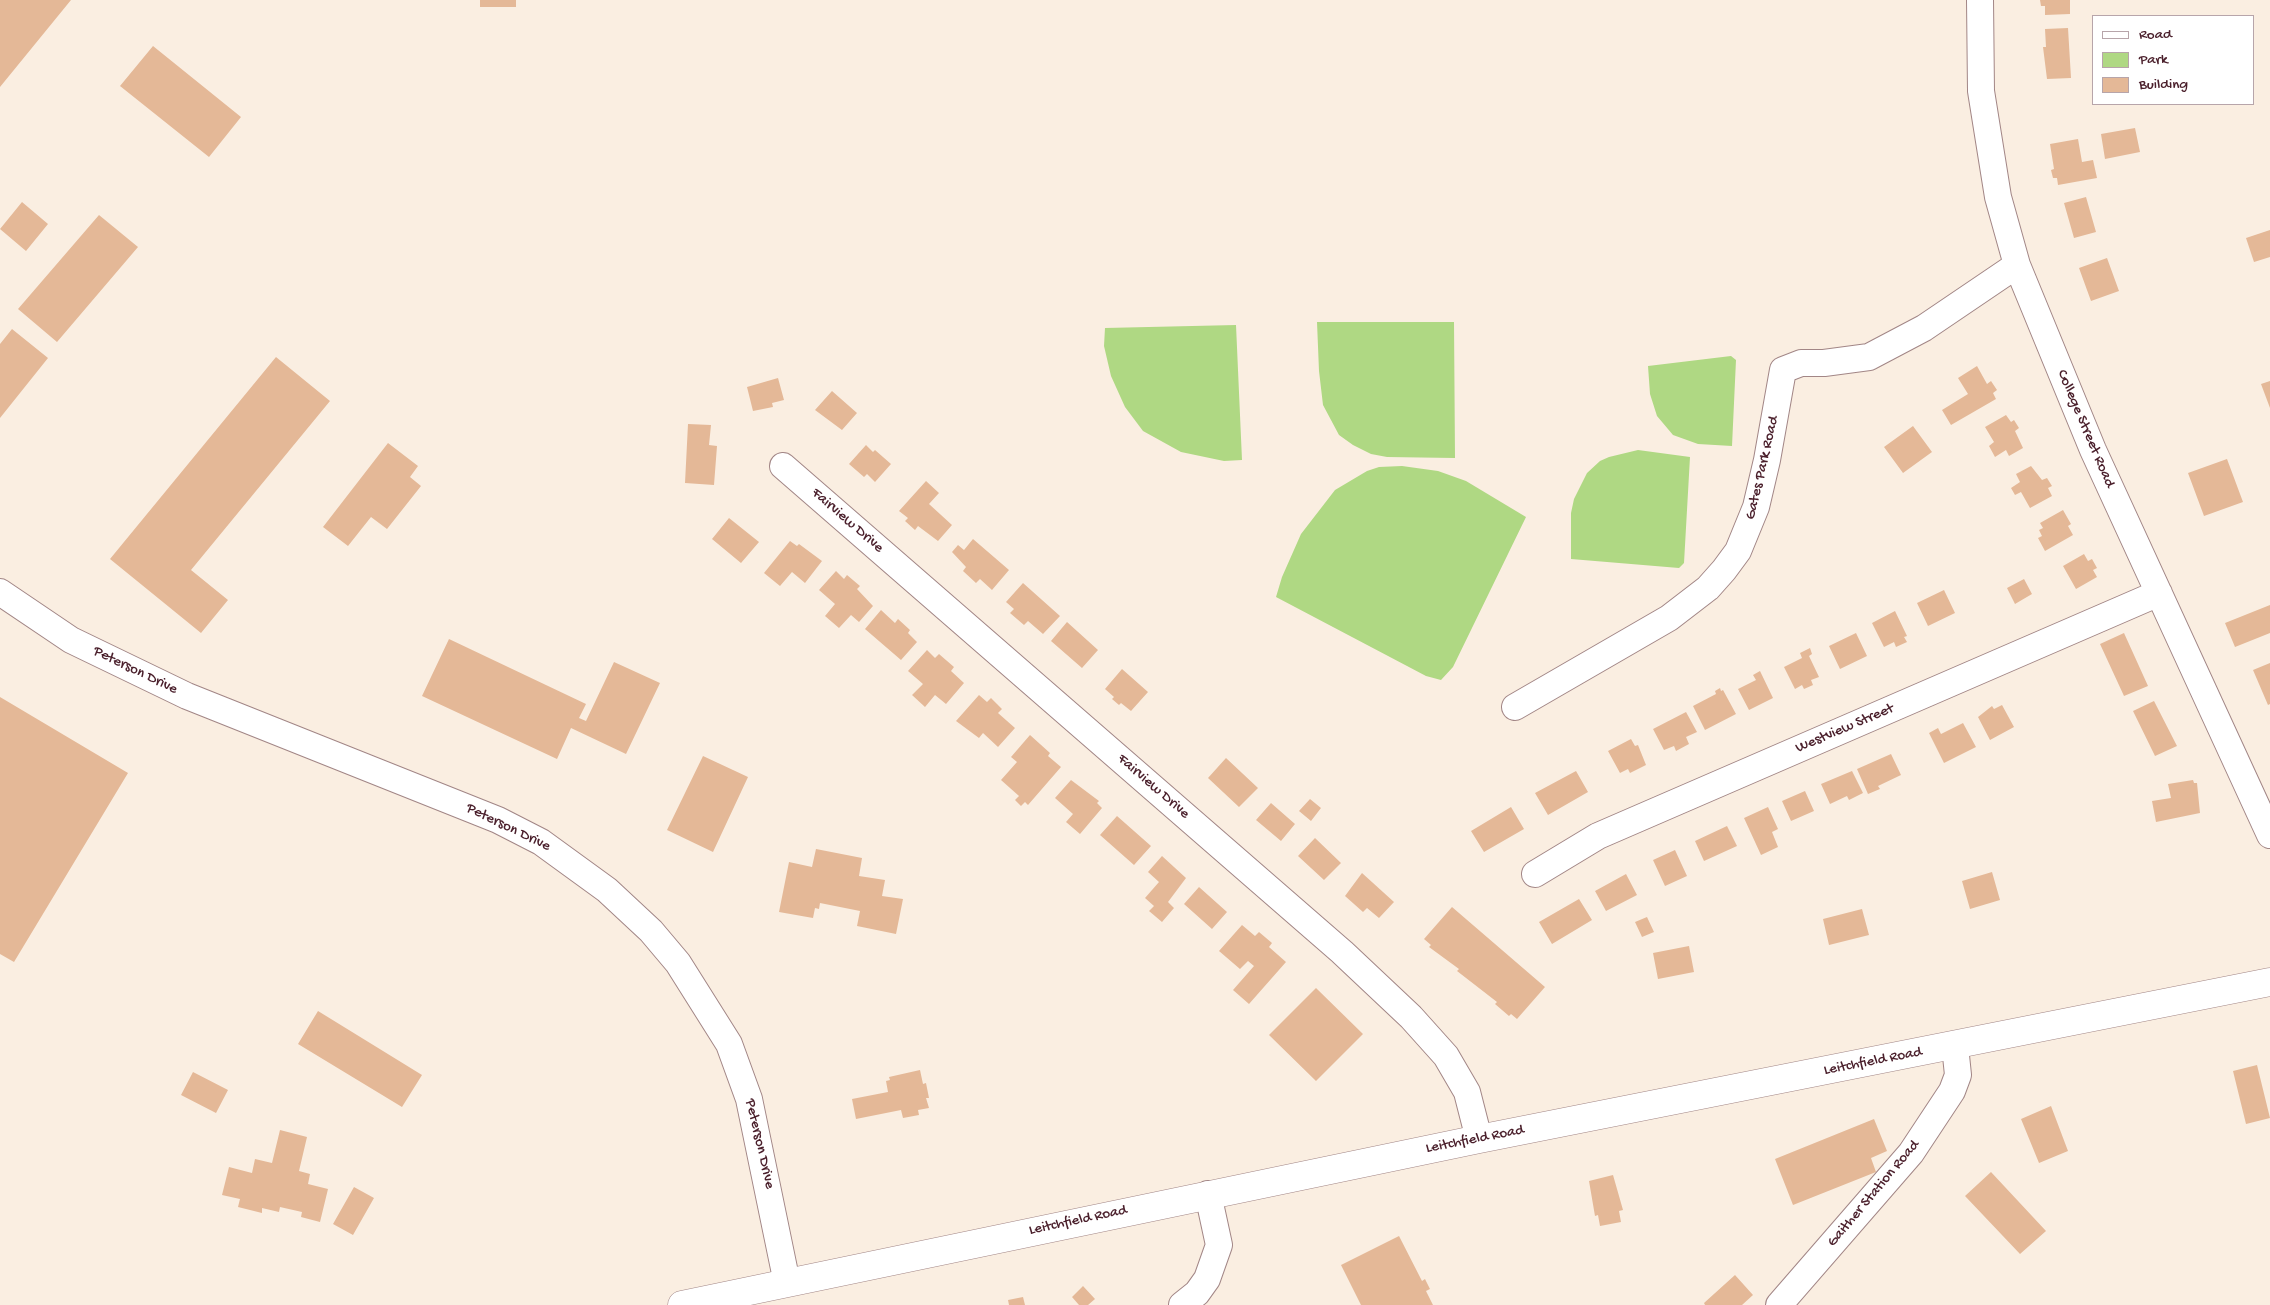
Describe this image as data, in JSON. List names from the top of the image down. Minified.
{"streets":{"main road":["Leitchfield Road"],"street":["College Street Road","Gates Park Road","Fairview Drive","Peterson Drive","Westview Street","Gaither Station Road"]},"crossings":[["College Street Road","Gates Park Road"],["College Street Road","Westview Street"],["Fairview Drive","Leitchfield Road"],["Peterson Drive","Leitchfield Road"],["Leitchfield Road","Gaither Station Road"]],"legend":["Road","Park","Building"]}
